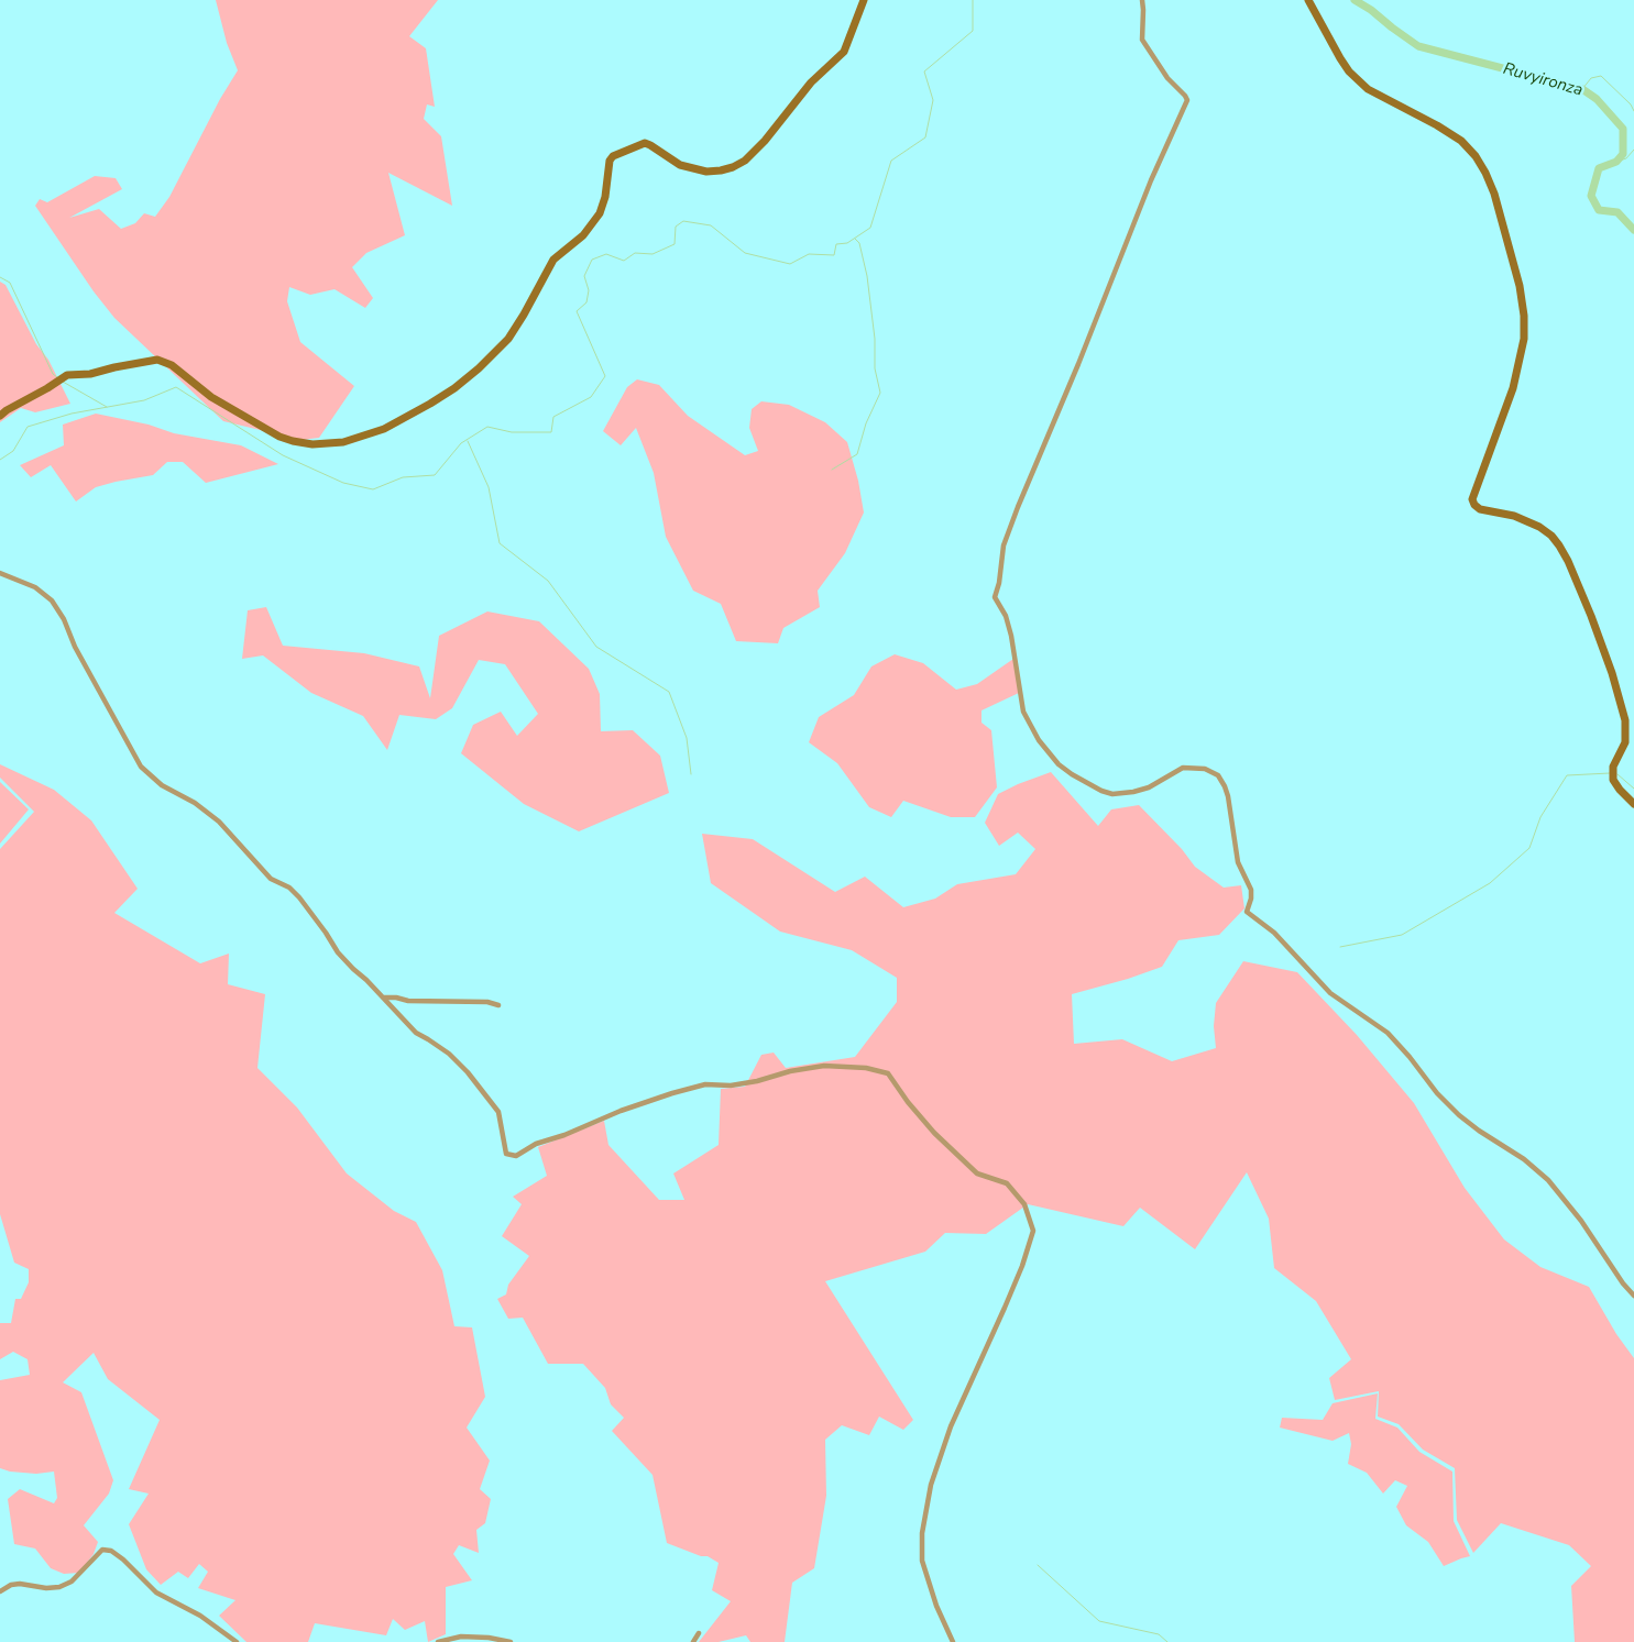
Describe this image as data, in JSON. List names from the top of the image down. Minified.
{"water":["Ruvyironza"]}
